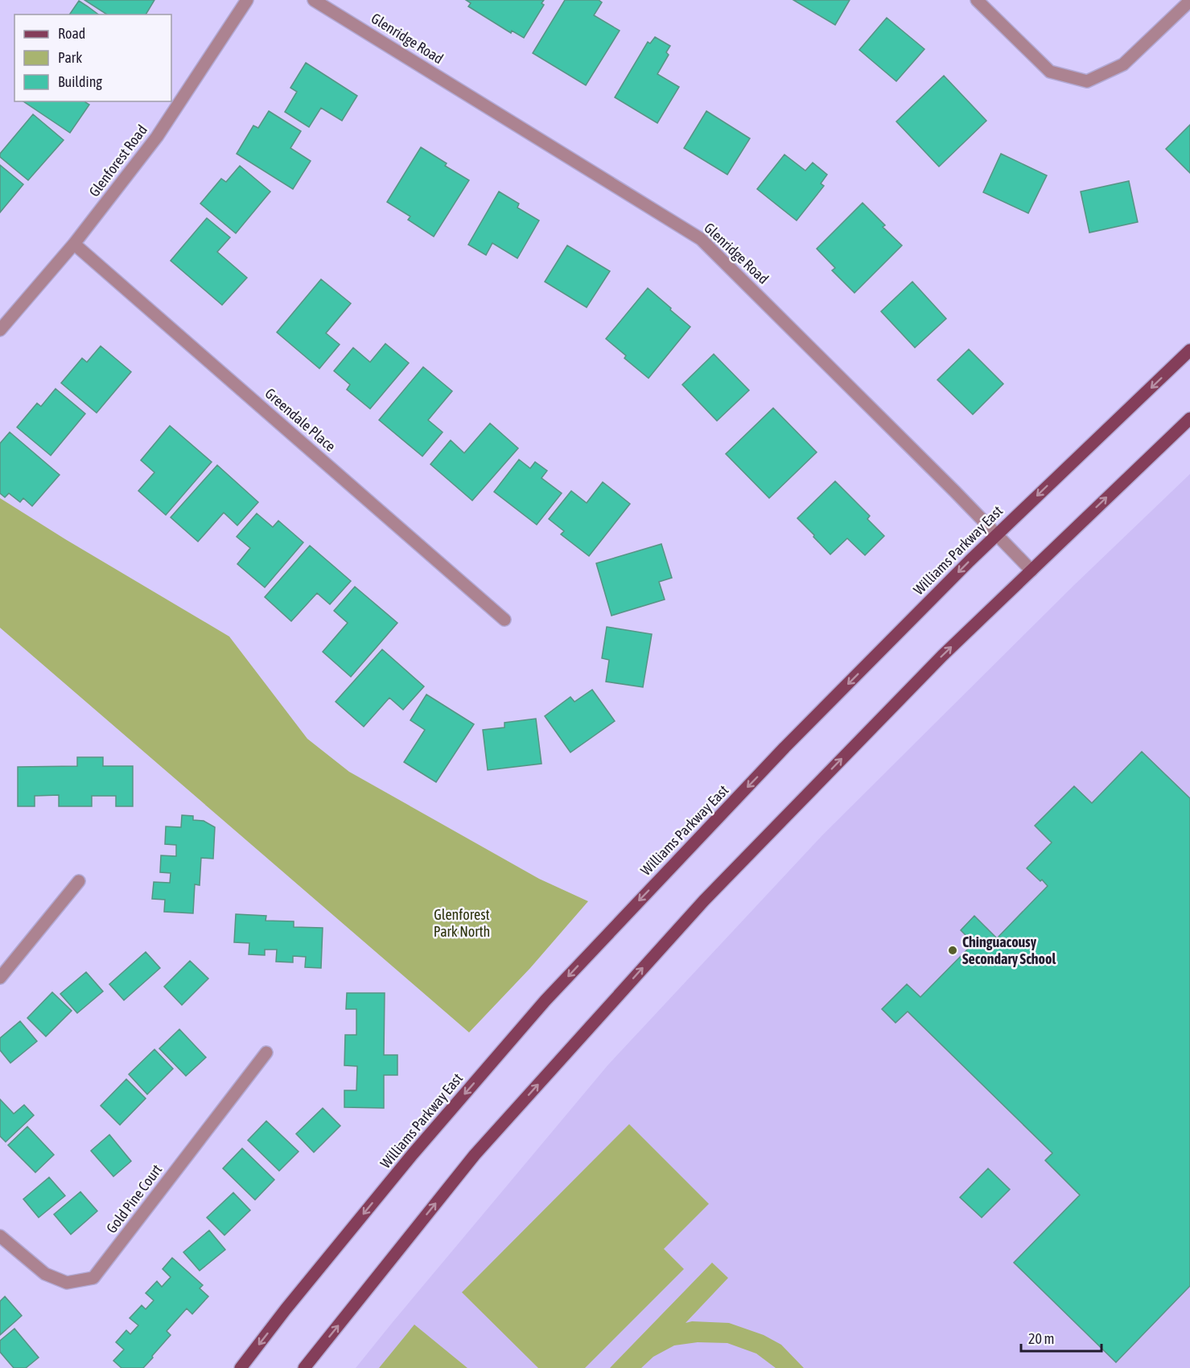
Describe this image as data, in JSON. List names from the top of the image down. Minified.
{"streets":{"main road":["Williams Parkway East"],"street":["Glenridge Road","Glenforest Road","Greendale Place","Gold Pine Court"]},"crossings":[["Glenridge Road","Williams Parkway East"],["Glenforest Road","Greendale Place"]],"parks":["Glenforest Park North"],"places":["Chinguacousy Secondary School"],"legend":["Road","Park","Building"],"scale_bar":"20 m"}
